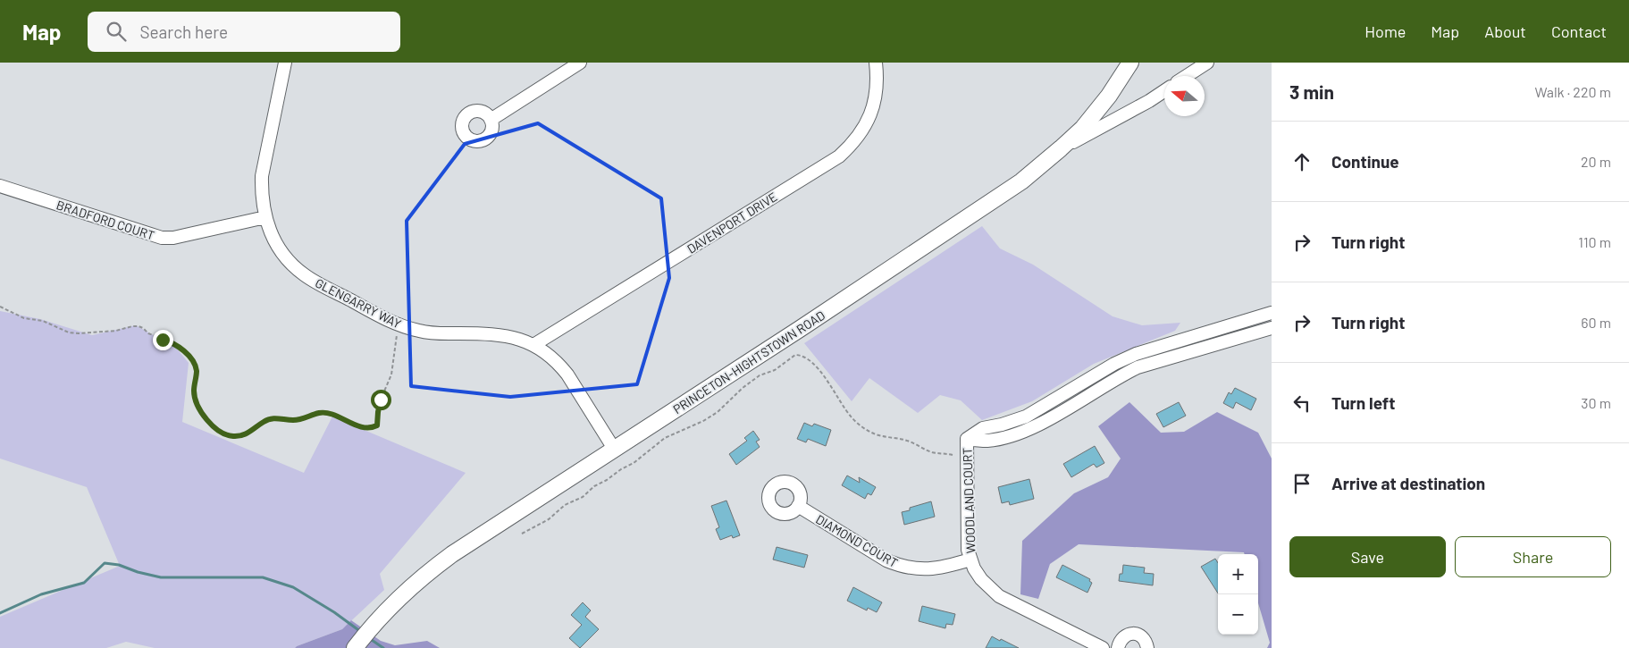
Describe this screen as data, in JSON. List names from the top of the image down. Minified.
{"streets":{"main road":["PRINCETON-HIGHTSTOWN ROAD"],"street":["BRADFORD COURT","DAVENPORT DRIVE","GLENGARRY WAY","WOODLAND COURT","DIAMOND COURT"]},"crossings":[["BRADFORD COURT","GLENGARRY WAY"],["DAVENPORT DRIVE","GLENGARRY WAY"],["GLENGARRY WAY","PRINCETON-HIGHTSTOWN ROAD"],["WOODLAND COURT","DIAMOND COURT"]],"north":"left","page":{"header":"Map","search":"Search here","nav":["Home","Map","About","Contact"],"heading":["3 min","Walk · 220 m"],"list":[["Continue","20 m"],["Turn right","110 m"],["Turn right","60 m"],["Turn left","30 m"],"Arrive at destination"],"buttons":["Save","Share"],"map_buttons":["+","−"]}}
